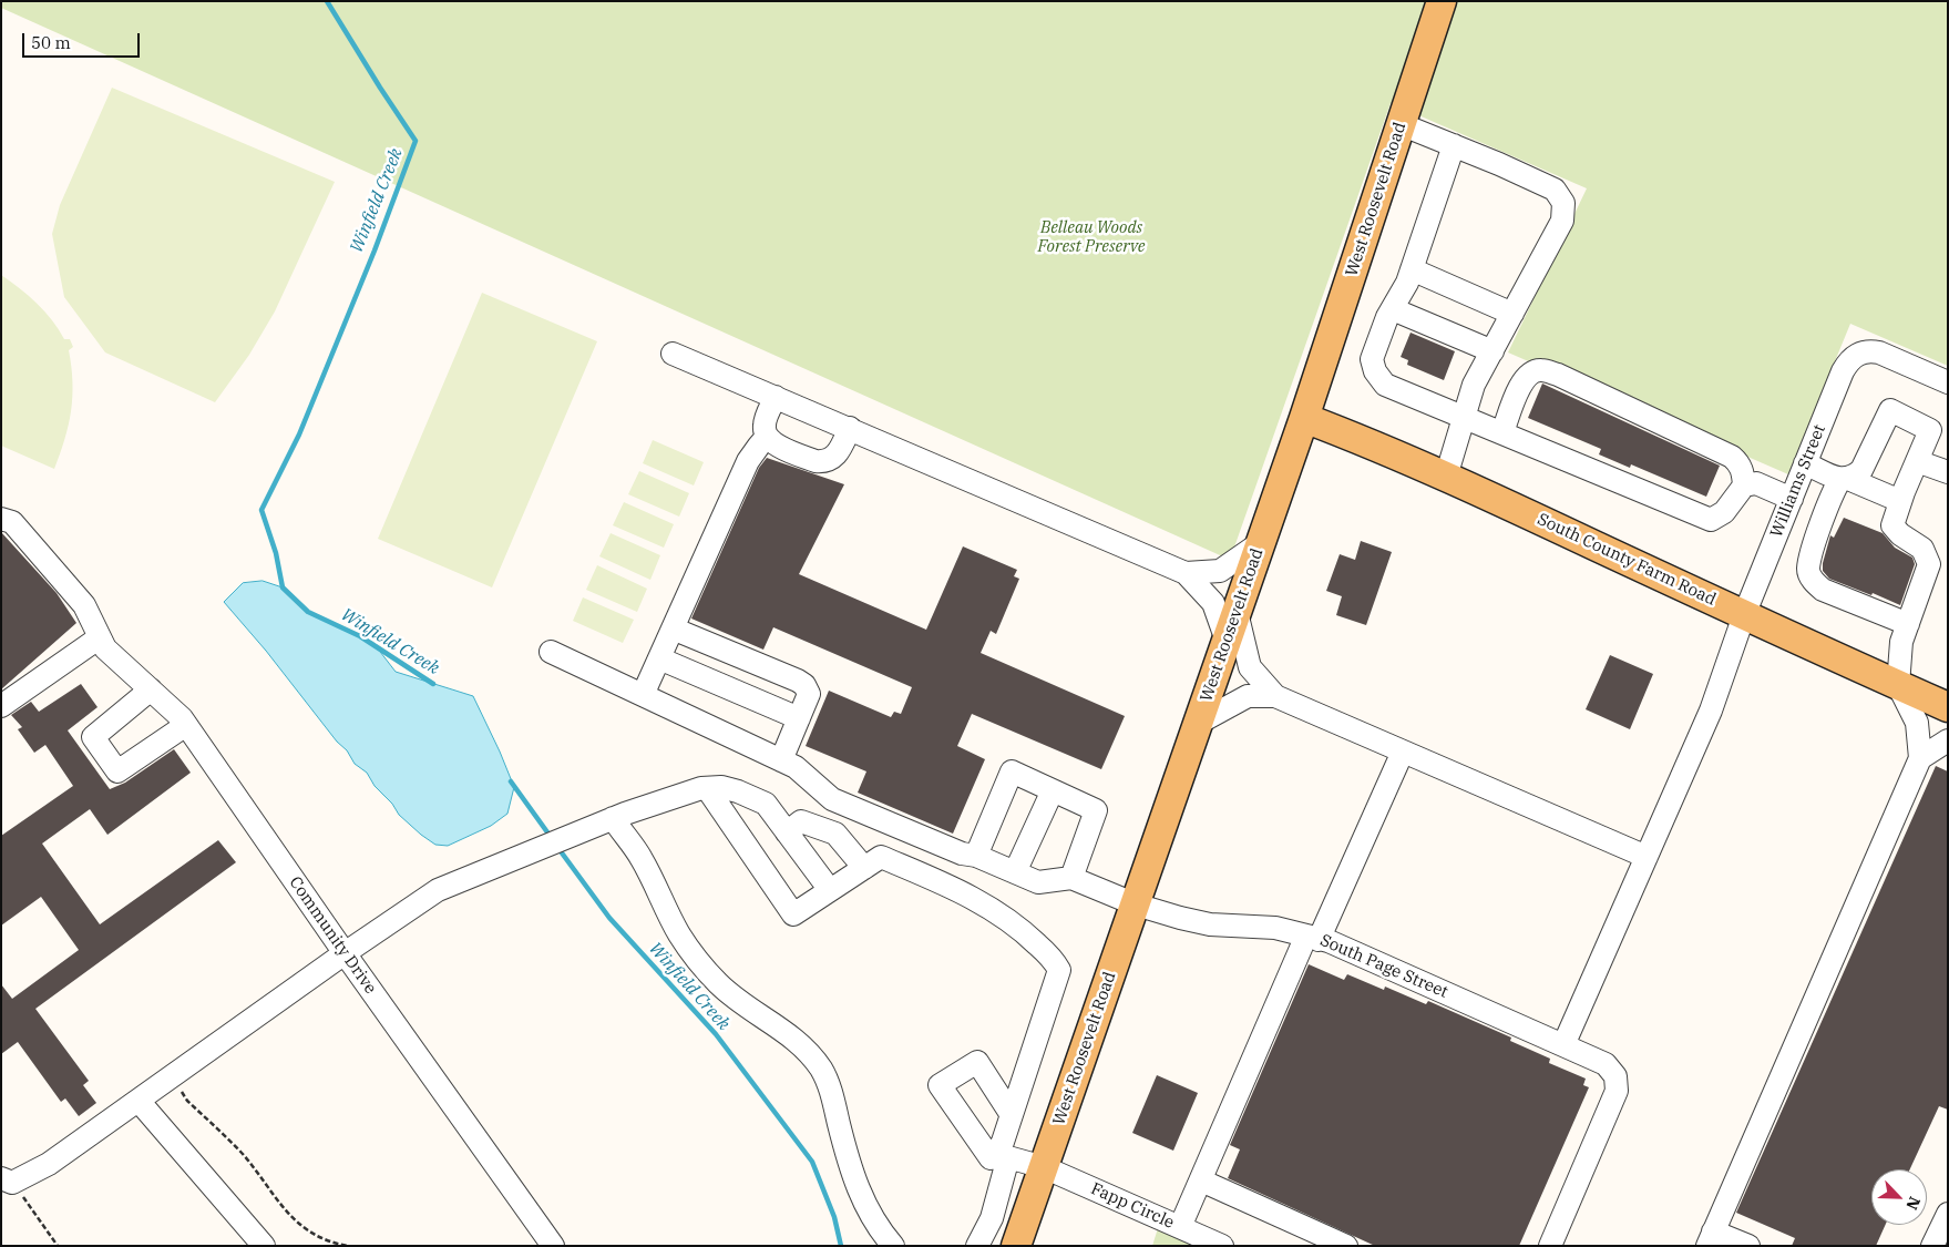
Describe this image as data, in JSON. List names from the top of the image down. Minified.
{"streets":{"main road":["West Roosevelt Road","South County Farm Road"],"street":["Williams Street","Community Drive","South Page Street","Fapp Circle"]},"crossings":[["West Roosevelt Road","South County Farm Road"],["West Roosevelt Road","South Page Street"],["West Roosevelt Road","Fapp Circle"],["Williams Street","South County Farm Road"],["Williams Street","South Page Street"]],"water":["Winfield Creek"],"parks":["Belleau Woods Forest Preserve"],"scale_bar":"50 m","north":"bottom right"}
